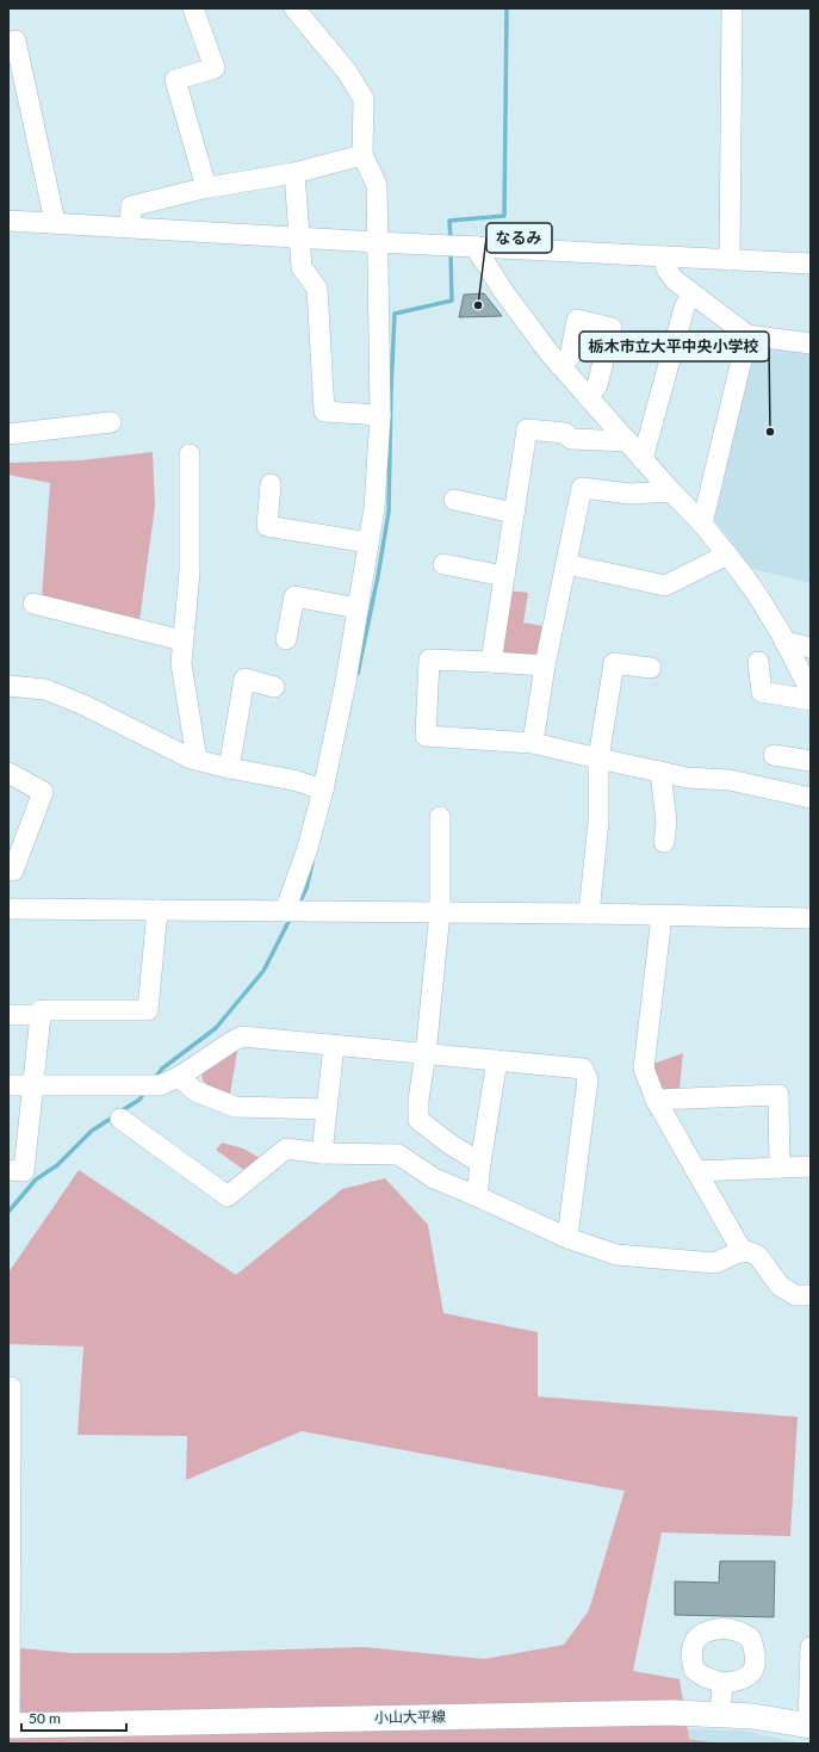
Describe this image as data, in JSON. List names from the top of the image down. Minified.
{"streets":{"main road":["小山大平線"]},"places":["なるみ","栃木市立大平中央小学校"],"scale_bar":"50 m"}
